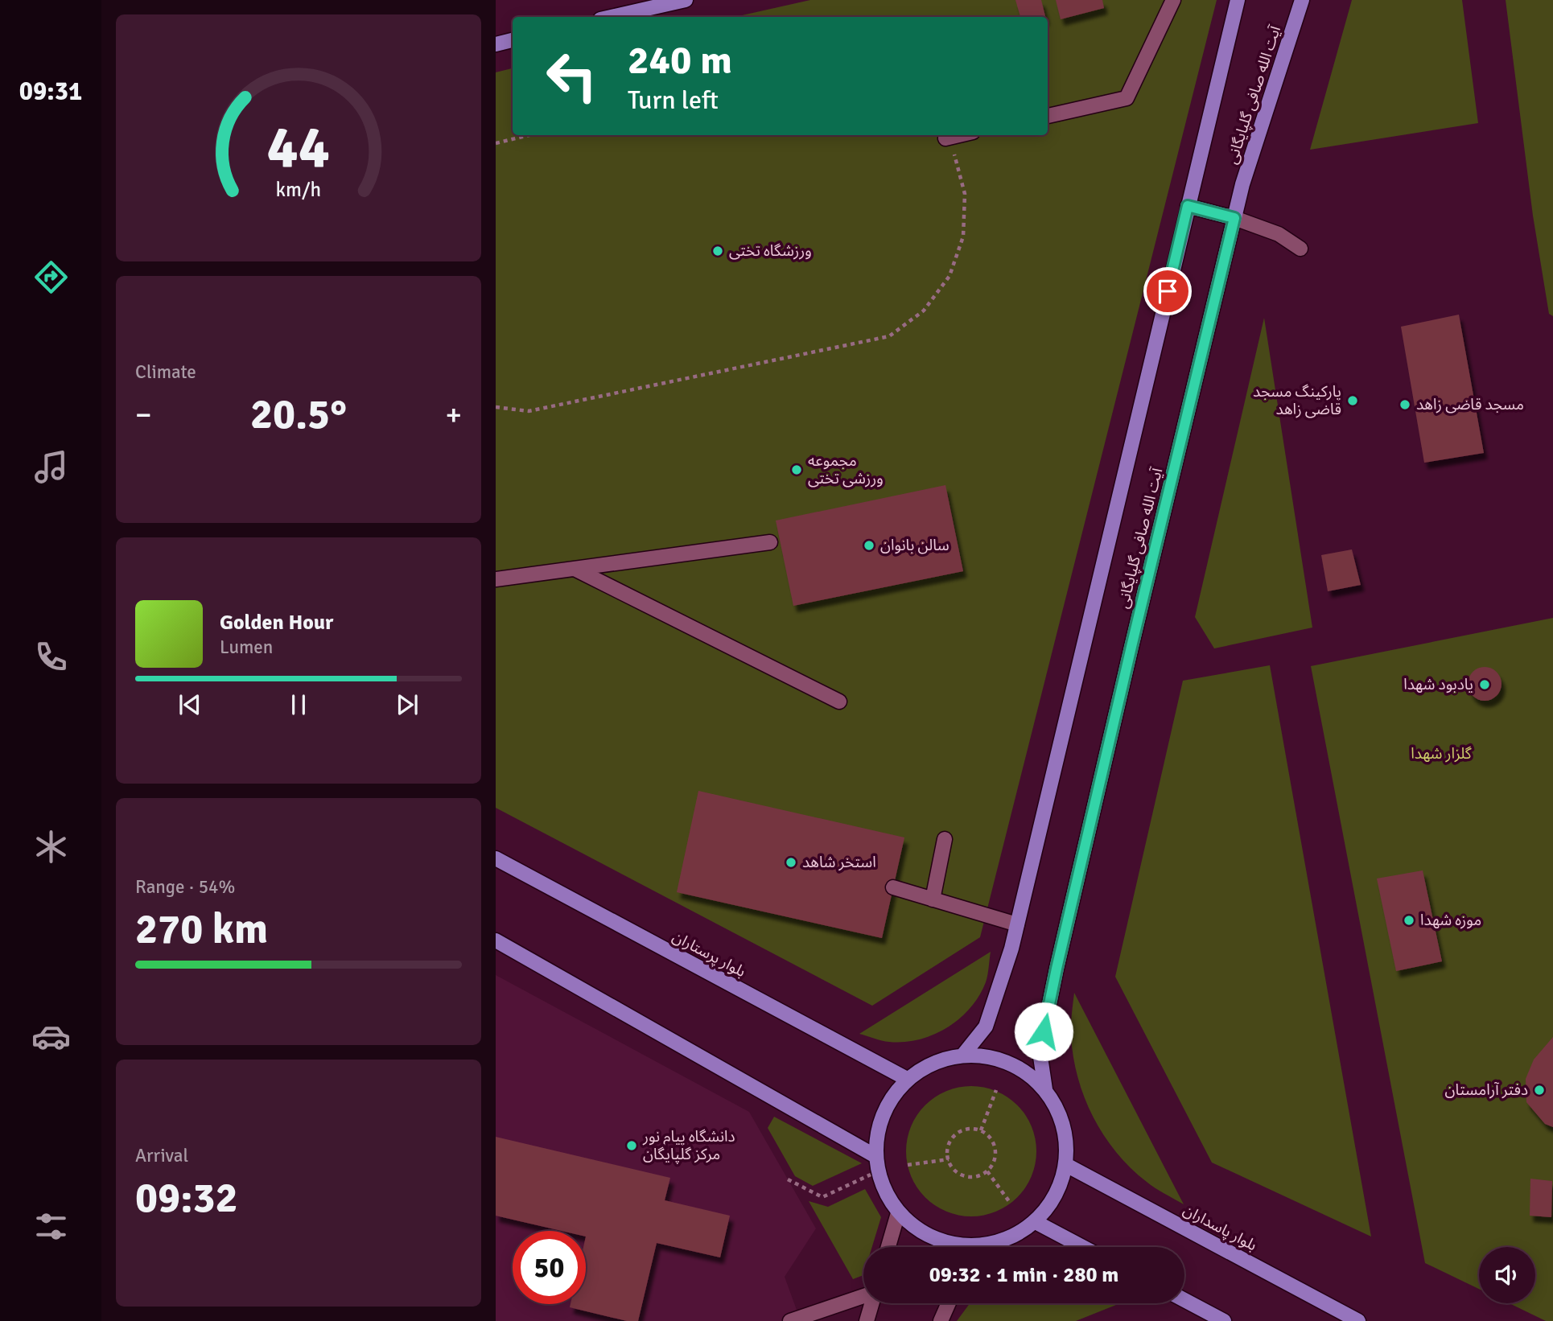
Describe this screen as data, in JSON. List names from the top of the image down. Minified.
{"streets":{"main road":["آیت الله صافی گلپایگانی","بلوار پرستاران","بلوار پاسداران"]},"parks":["گلزار شهدا"],"places":["ورزشگاه تختی","پارکینگ مسجد قاضی زاهد","مسجد قاضی زاهد","مجموعه ورزشی تختی","سالن بانوان","یادبود شهدا","استخر شاهد","موزه شهدا","دفتر آرامستان","دانشگاه پیام نور مرکز گلپایگان"],"page":{"tabs":"09:31","turn":["240 m","Turn left"],"tile":["Climate",["Range · 54%","270 km"],["Arrival","09:32"]],"heat":["−","20.5°","+"],"song":["Golden Hour","Lumen"],"limit":"50","trip":"09:32 · 1 min · 280 m","gauge":["44","km/h"]}}
